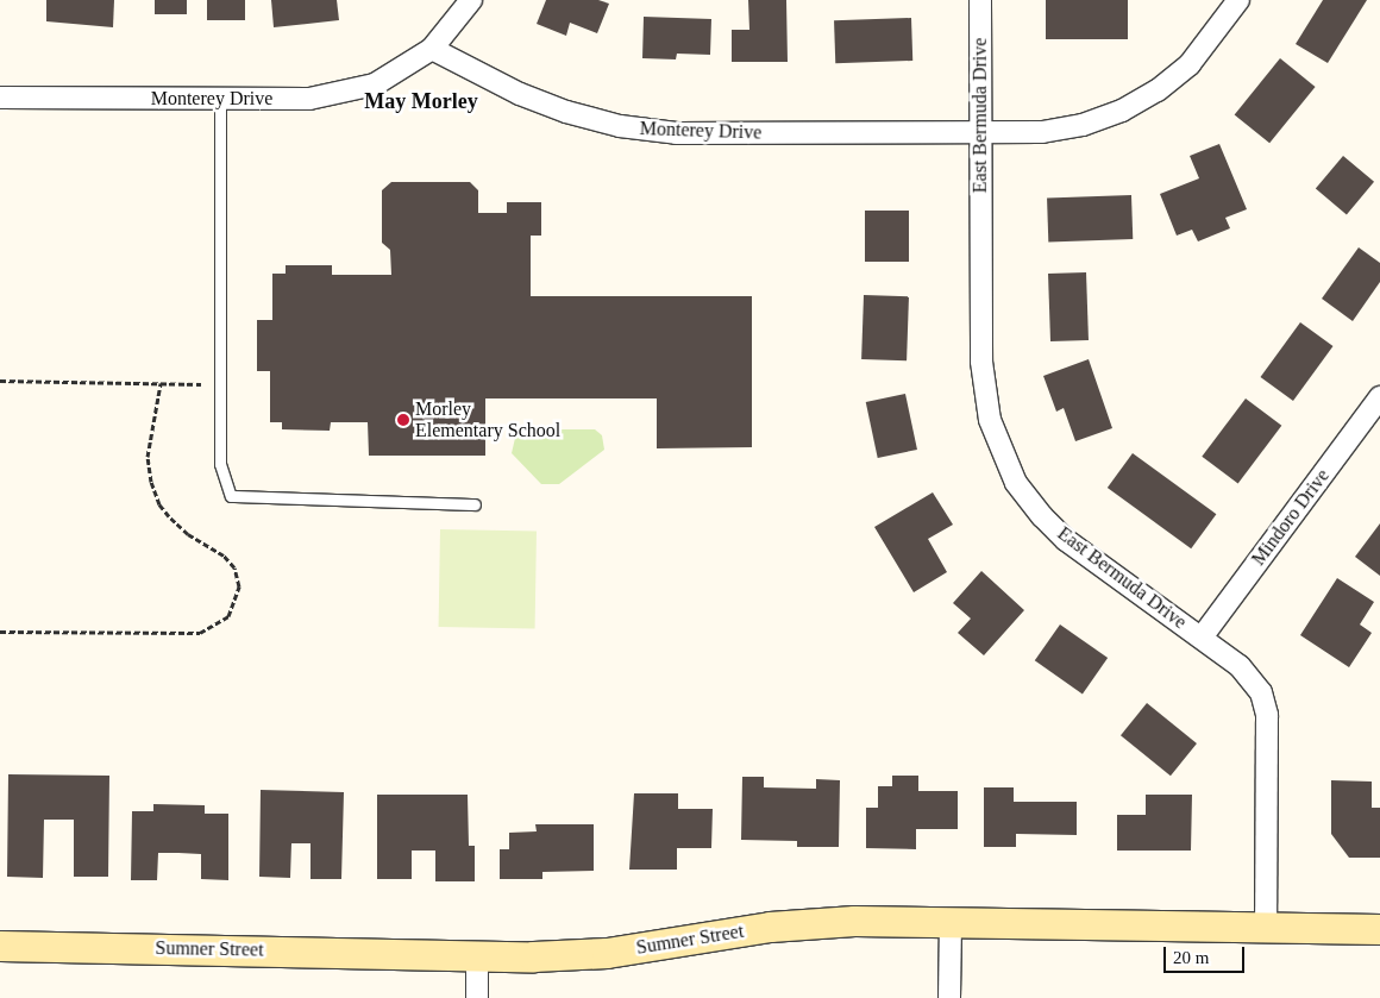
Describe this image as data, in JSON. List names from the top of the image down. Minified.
{"streets":{"street":["Monterey Drive","East Bermuda Drive","Mindoro Drive","Sumner Street"]},"crossings":[["Monterey Drive","East Bermuda Drive"],["East Bermuda Drive","Mindoro Drive"],["East Bermuda Drive","Sumner Street"]],"districts":["May Morley"],"places":["Morley Elementary School"],"scale_bar":"20 m"}
